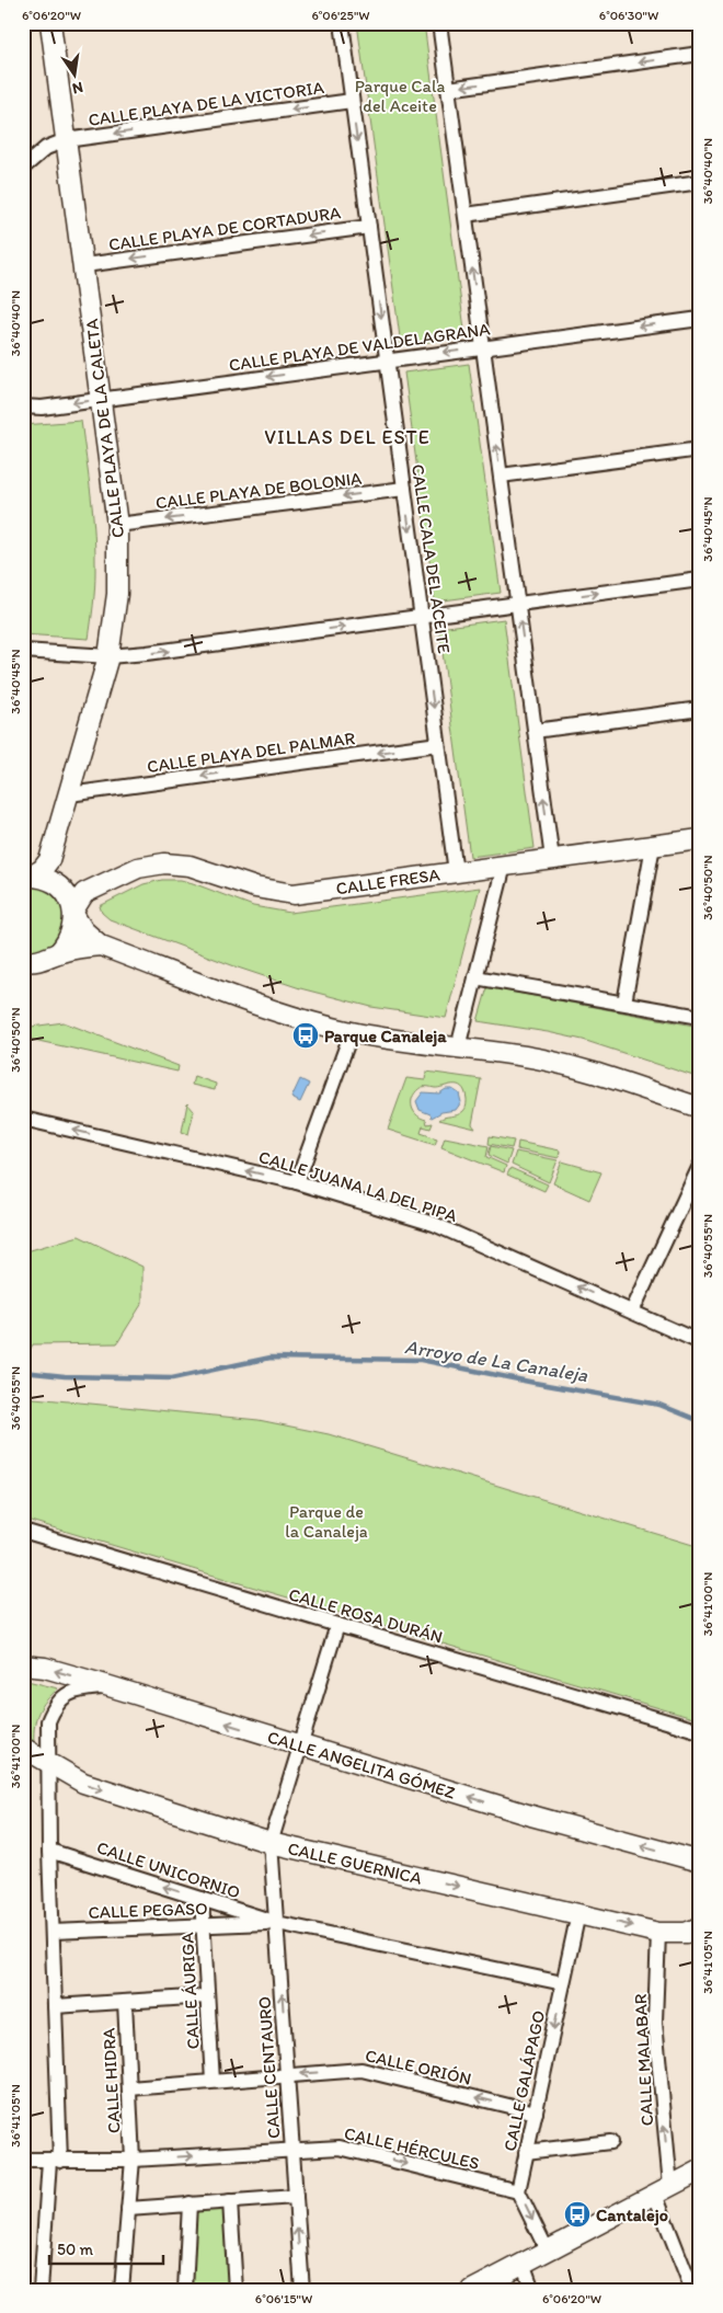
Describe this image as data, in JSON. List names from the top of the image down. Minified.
{"streets":{"street":["CALLE PLAYA DE LA VICTORIA","CALLE PLAYA DE CORTADURA","CALLE PLAYA DE VALDELAGRANA","CALLE PLAYA DE LA CALETA","CALLE PLAYA DE BOLONIA","CALLE CALA DEL ACEITE","CALLE PLAYA DEL PALMAR","CALLE FRESA","CALLE JUANA LA DEL PIPA","CALLE ROSA DURÁN","CALLE ANGELITA GÓMEZ","CALLE GUERNICA","CALLE UNICORNIO","CALLE PEGASO","CALLE ÁURIGA","CALLE MALABAR","CALLE ORIÓN","CALLE CENTAURO","CALLE HIDRA","CALLE GALÁPAGO","CALLE HÉRCULES"]},"crossings":[["CALLE PLAYA DE LA VICTORIA","CALLE PLAYA DE LA CALETA"],["CALLE PLAYA DE LA VICTORIA","CALLE CALA DEL ACEITE"],["CALLE PLAYA DE CORTADURA","CALLE PLAYA DE LA CALETA"],["CALLE PLAYA DE CORTADURA","CALLE CALA DEL ACEITE"],["CALLE PLAYA DE VALDELAGRANA","CALLE PLAYA DE LA CALETA"],["CALLE PLAYA DE VALDELAGRANA","CALLE CALA DEL ACEITE"],["CALLE PLAYA DE LA CALETA","CALLE PLAYA DE BOLONIA"],["CALLE PLAYA DE LA CALETA","CALLE PLAYA DEL PALMAR"],["CALLE PLAYA DE BOLONIA","CALLE CALA DEL ACEITE"],["CALLE CALA DEL ACEITE","CALLE PLAYA DEL PALMAR"],["CALLE CALA DEL ACEITE","CALLE FRESA"],["CALLE GUERNICA","CALLE MALABAR"],["CALLE GUERNICA","CALLE CENTAURO"],["CALLE GUERNICA","CALLE GALÁPAGO"],["CALLE UNICORNIO","CALLE PEGASO"],["CALLE UNICORNIO","CALLE ÁURIGA"],["CALLE UNICORNIO","CALLE CENTAURO"],["CALLE PEGASO","CALLE ÁURIGA"],["CALLE PEGASO","CALLE CENTAURO"],["CALLE ÁURIGA","CALLE ORIÓN"],["CALLE ORIÓN","CALLE CENTAURO"],["CALLE ORIÓN","CALLE HIDRA"],["CALLE ORIÓN","CALLE GALÁPAGO"],["CALLE CENTAURO","CALLE HÉRCULES"],["CALLE HIDRA","CALLE HÉRCULES"],["CALLE GALÁPAGO","CALLE HÉRCULES"]],"one_way":["CALLE PLAYA DE LA VICTORIA","CALLE PLAYA DE CORTADURA","CALLE PLAYA DE VALDELAGRANA","CALLE PLAYA DE BOLONIA","CALLE PLAYA DEL PALMAR","CALLE JUANA LA DEL PIPA","CALLE MALABAR","CALLE ORIÓN","CALLE GALÁPAGO"],"districts":["VILLAS DEL ESTE"],"water":["Arroyo de La Canaleja"],"parks":["Parque Cala del Aceite","Parque de la Canaleja"],"places":{"bus stop":["Parque Canaleja","Cantalejo"]},"scale_bar":"50 m","north":"bottom","coordinates":["6°06'20\"W","6°06'25\"W","6°06'30\"W","36°40'40\"N","36°40'45\"N","36°40'50\"N","36°40'55\"N","36°41'00\"N","36°41'05\"N","6°06'15\"W"]}
